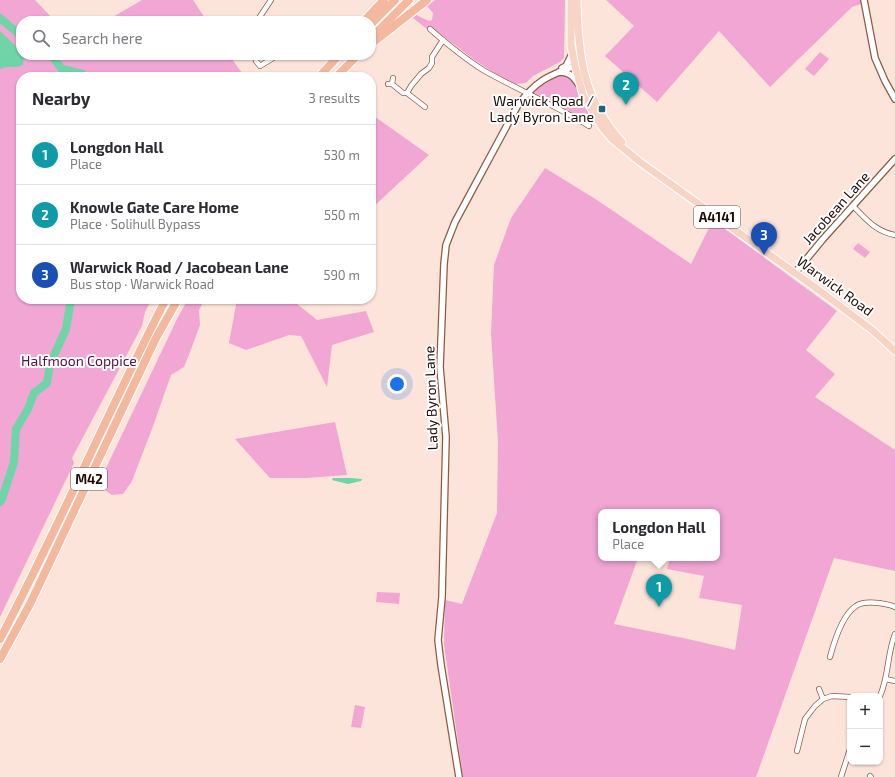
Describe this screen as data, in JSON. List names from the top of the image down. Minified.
{"streets":{"highway":["M42"],"main road":["A4141","Warwick Road"],"street":["Jacobean Lane","Lady Byron Lane"]},"crossings":[["Jacobean Lane","Warwick Road"],["A4141","Warwick Road"],["A4141","Lady Byron Lane"]],"parks":["Halfmoon Coppice"],"places":{"transit":["Warwick Road / Lady Byron Lane"]},"page":{"search":"Search here","pins":["2","3","1"],"heading":["Nearby","3 results"],"list":[{"mark":"1","name":"Longdon Hall","note":"Place","value":"530 m"},{"mark":"2","name":"Knowle Gate Care Home","note":"Place · Solihull Bypass","value":"550 m"},{"mark":"3","name":"Warwick Road / Jacobean Lane","note":"Bus stop · Warwick Road","value":"590 m"}],"popup":["Longdon Hall","Place"],"map_buttons":["+","−"]}}
